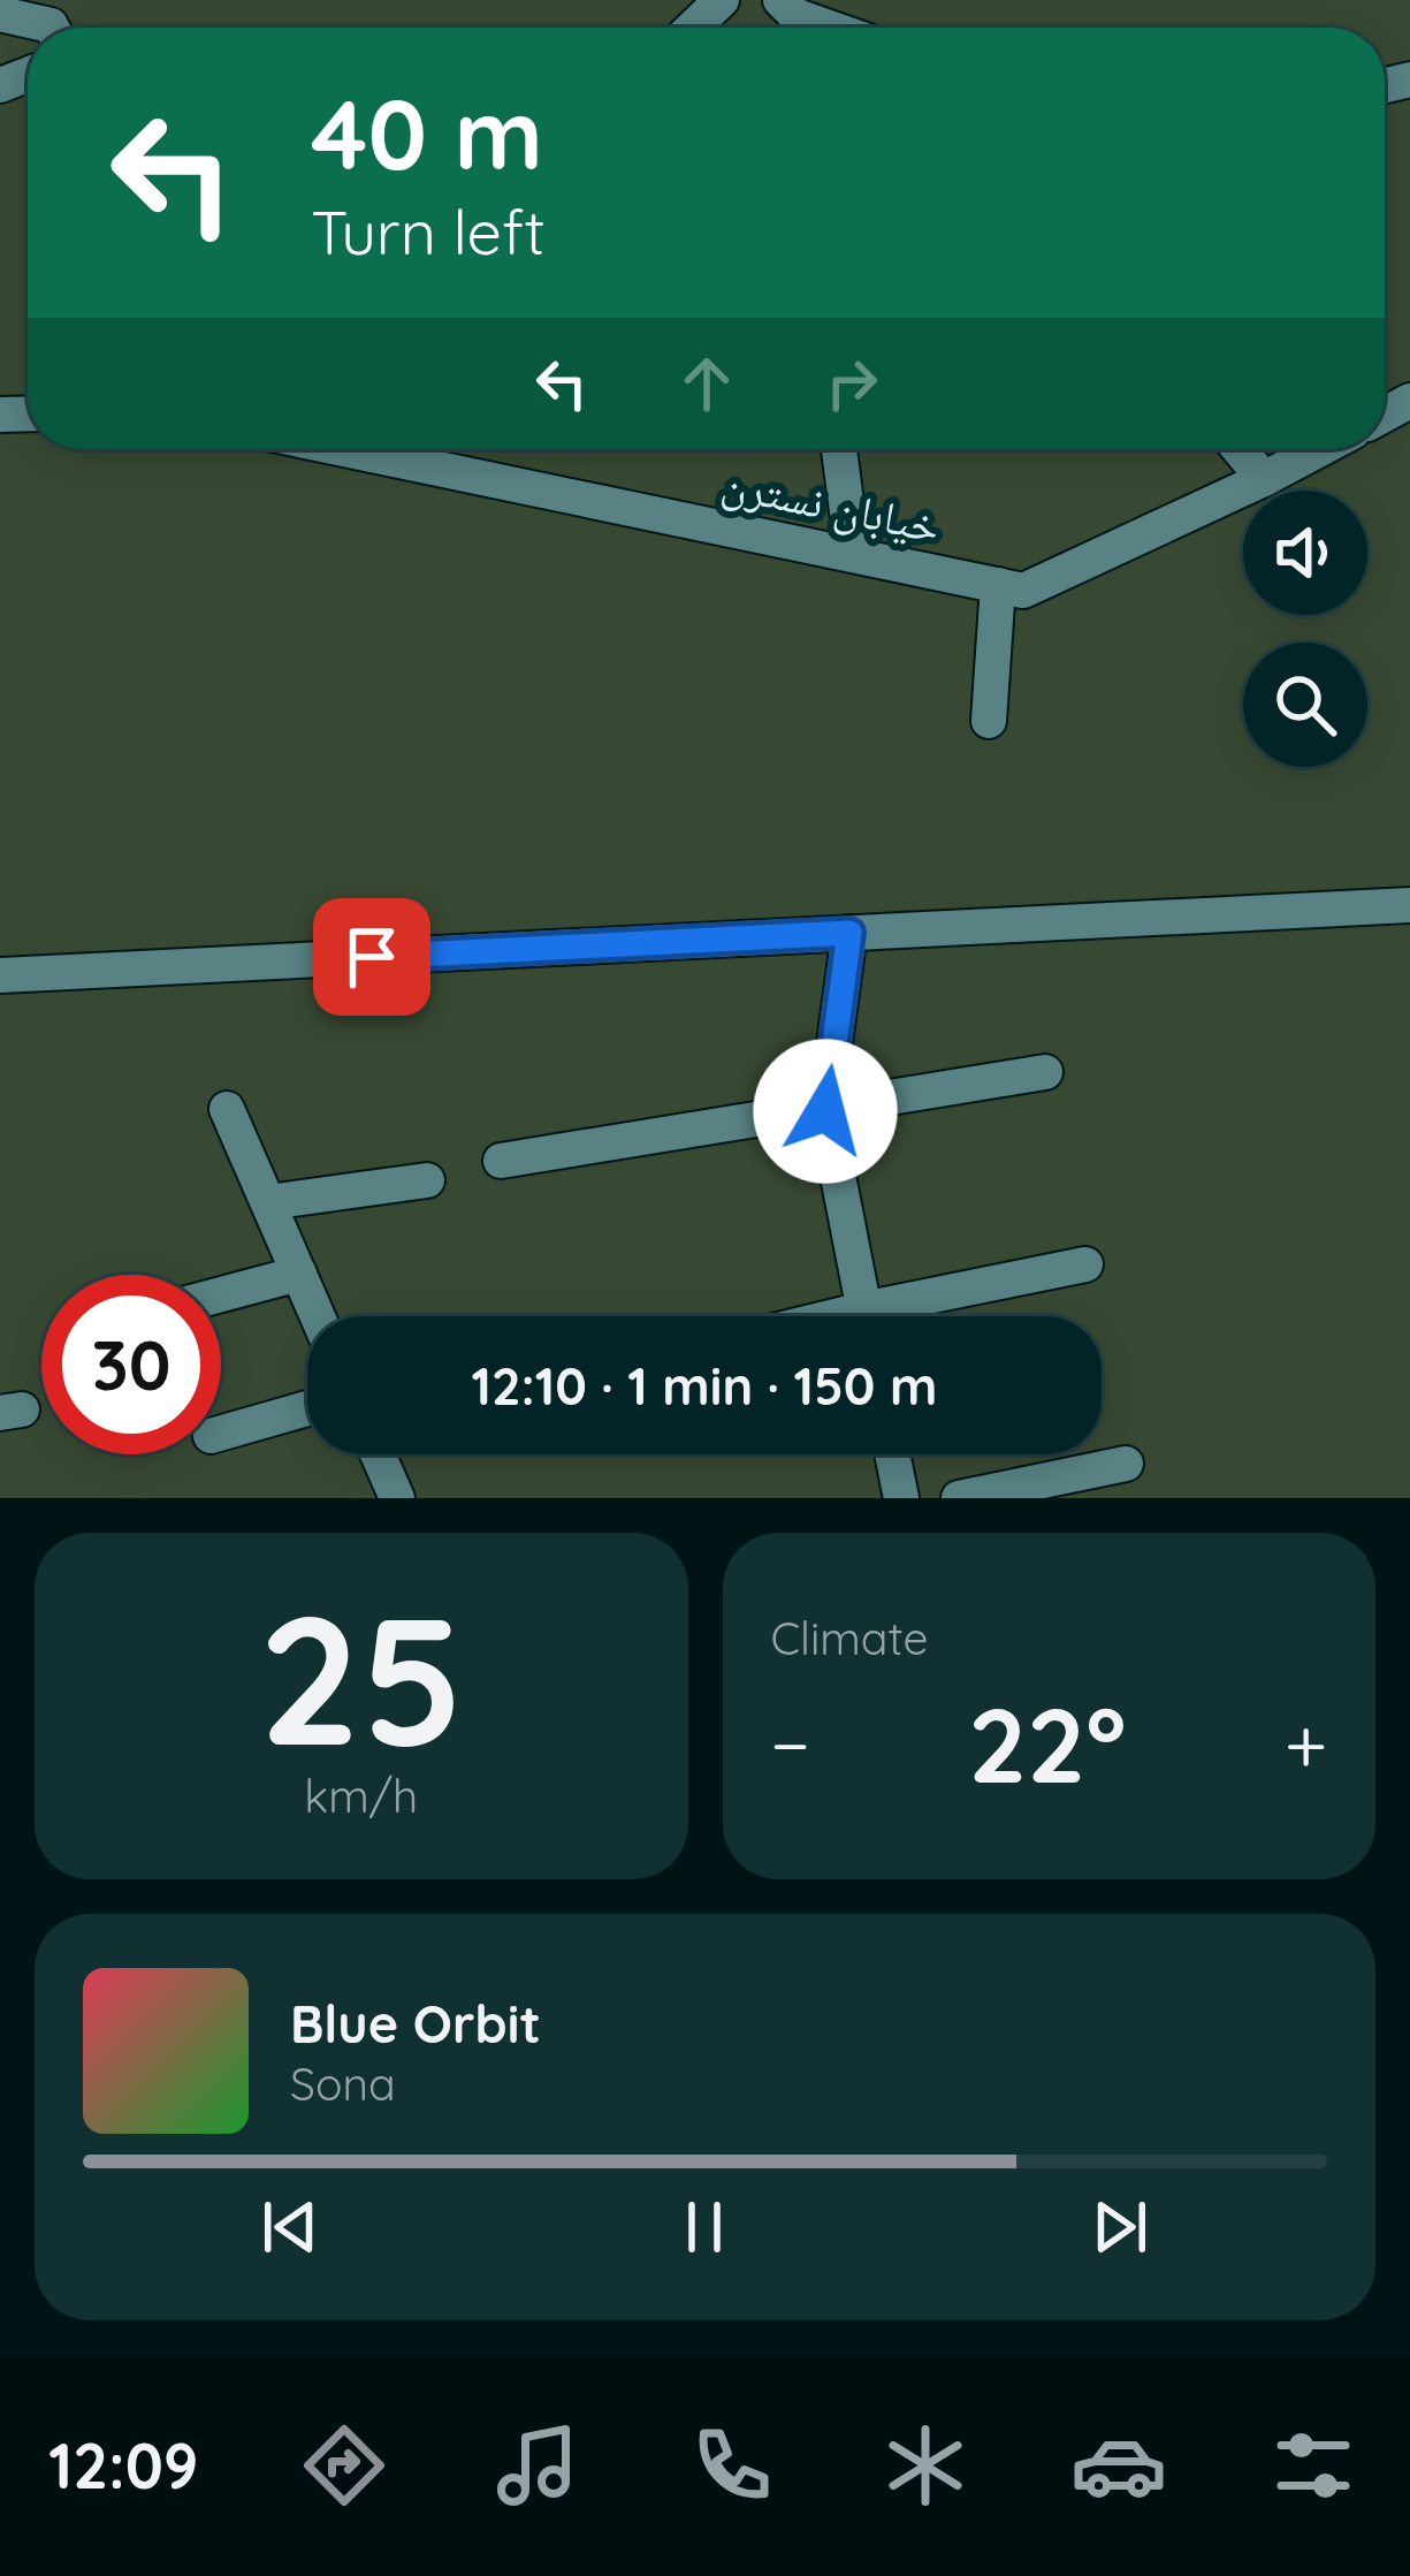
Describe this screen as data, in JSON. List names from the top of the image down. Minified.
{"streets":{"street":["خیابان نسترن"]},"page":{"turn":["40 m","Turn left"],"limit":"30","trip":"12:10 · 1 min · 150 m","tile":[["25","km/h"],"Climate"],"heat":["−","22°","+"],"song":["Blue Orbit","Sona"],"tabs":"12:09"}}
